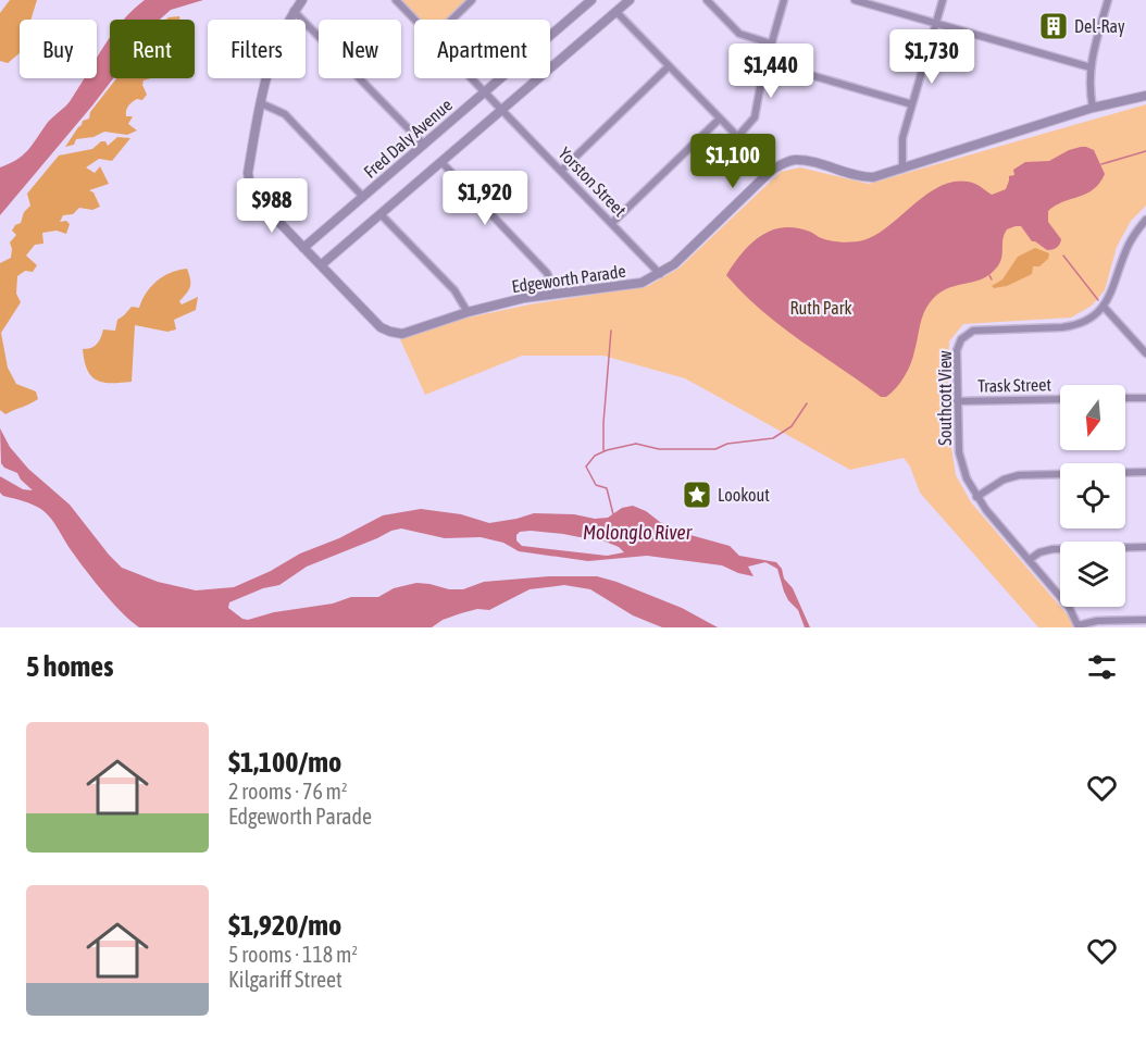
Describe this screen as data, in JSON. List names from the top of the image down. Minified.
{"streets":{"street":["Fred Daly Avenue","Yorston Street","Edgeworth Parade","Trask Street","Southcott View"]},"crossings":[["Fred Daly Avenue","Yorston Street"],["Fred Daly Avenue","Edgeworth Parade"],["Yorston Street","Edgeworth Parade"],["Trask Street","Southcott View"]],"water":["Molonglo River"],"parks":["Ruth Park"],"places":{"building":["Del-Ray"],"place":["Lookout"]},"north":"bottom","page":{"chip":["Buy","Rent","Filters","New","Apartment"],"price":["$1,730","$1,440","$1,100","$1,920","$988"],"heading":"5 homes","list":[{"name":"$1,100/mo","note":"2 rooms · 76 m² · Edgeworth Parade"},{"name":"$1,920/mo","note":"5 rooms · 118 m² · Kilgariff Street"}]}}
